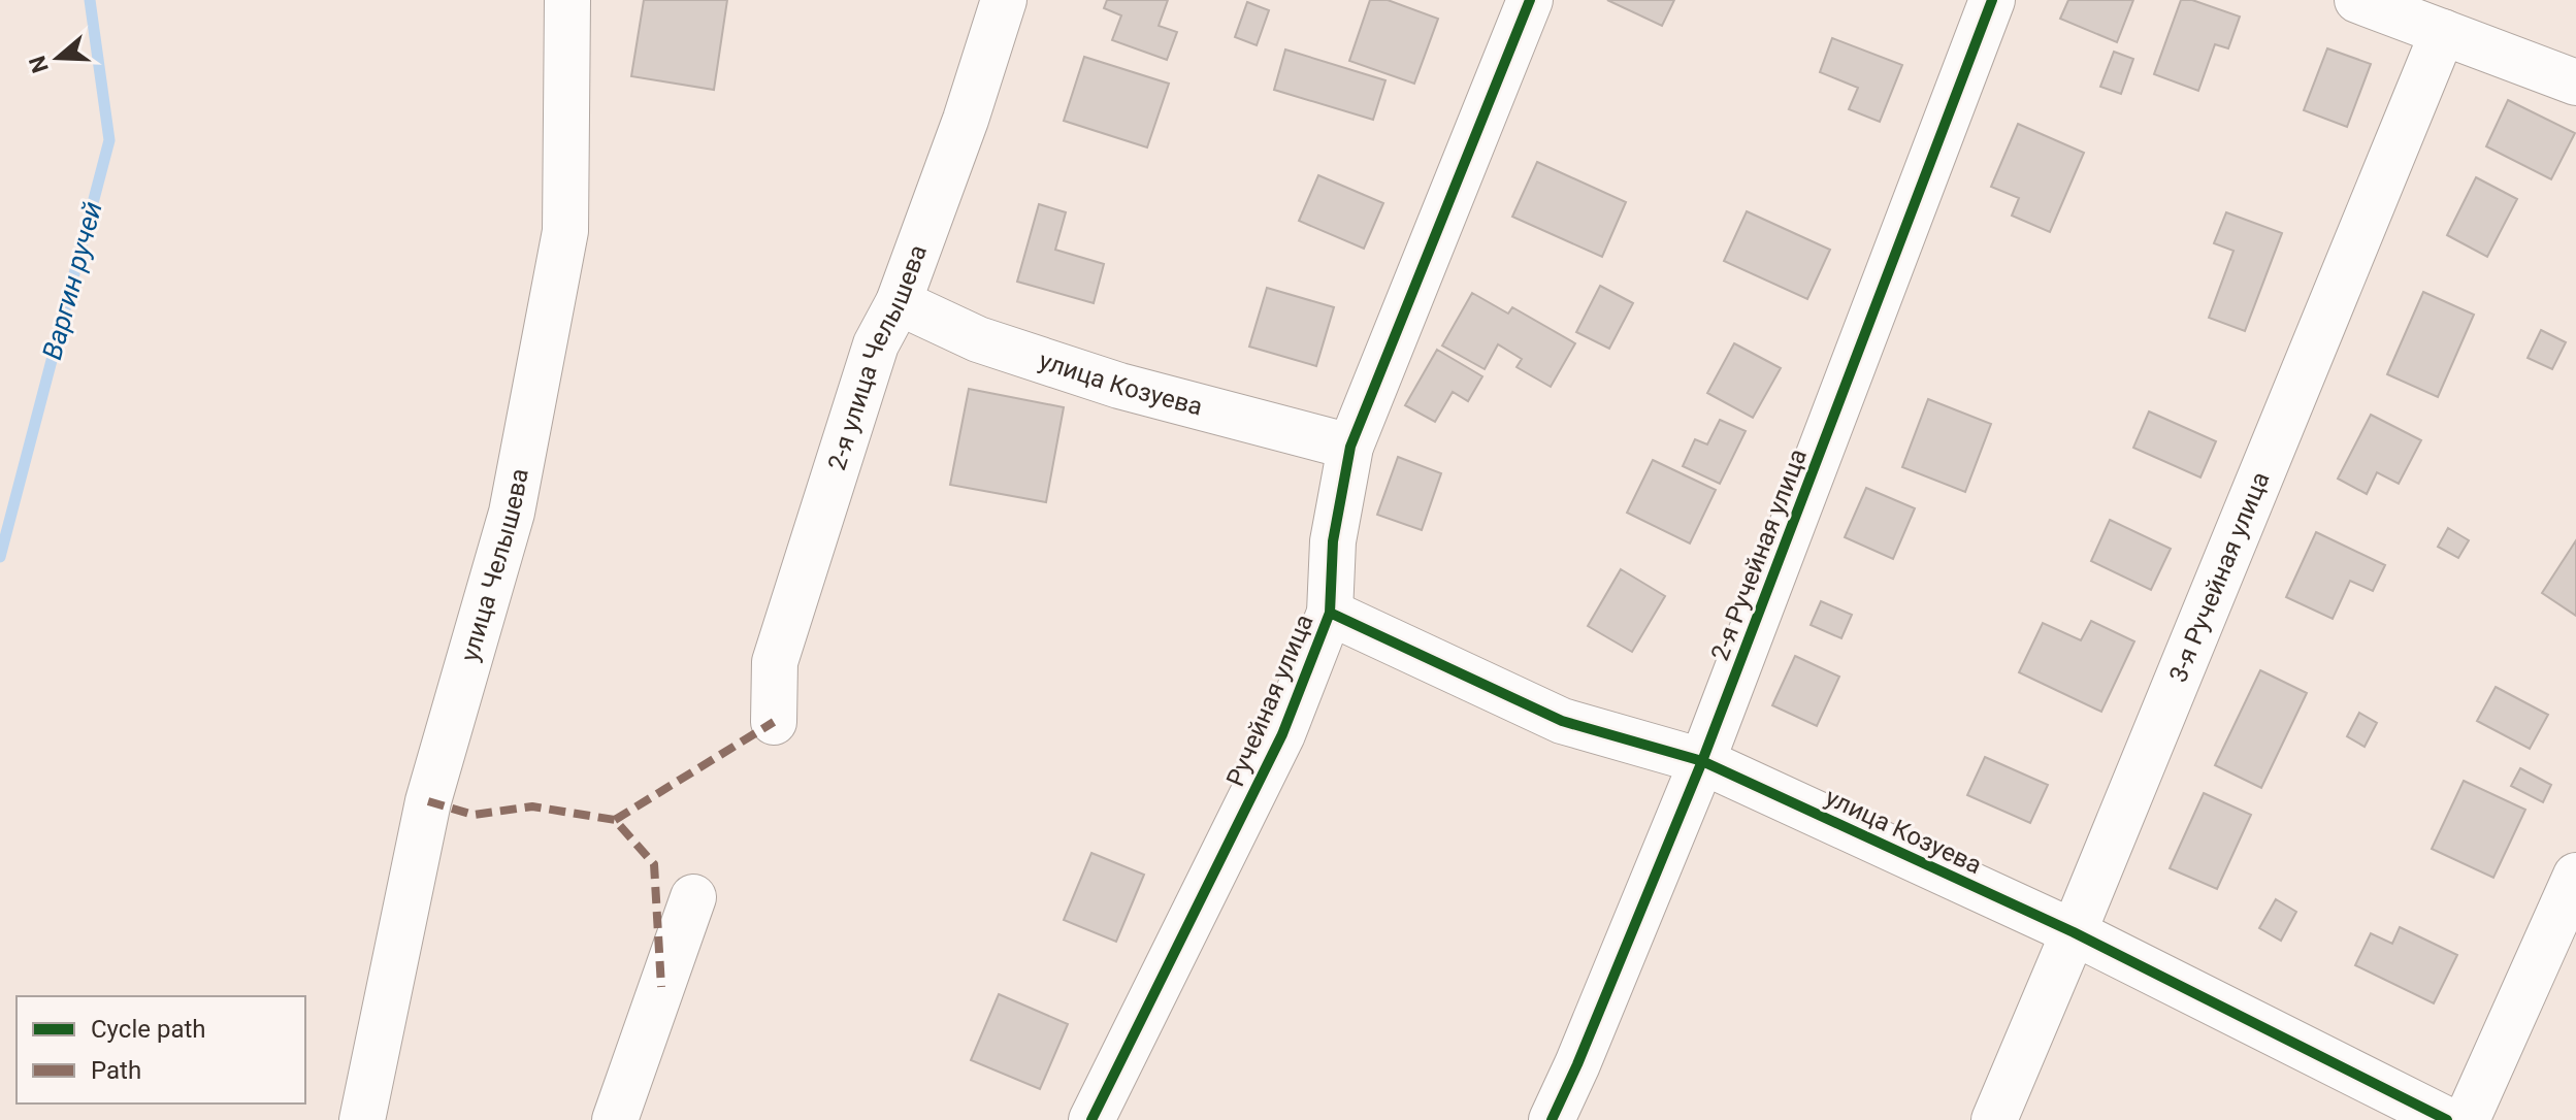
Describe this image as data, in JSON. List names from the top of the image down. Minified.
{"streets":{"street":["2-я улица Челышева","улица Козуева","2-я Ручейная улица","улица Челышева","3-я Ручейная улица","Ручейная улица"]},"crossings":[["2-я улица Челышева","улица Козуева"],["улица Козуева","2-я Ручейная улица"],["улица Козуева","3-я Ручейная улица"],["улица Козуева","Ручейная улица"]],"water":["Варгин ручей"],"legend":["Cycle path","Path"],"north":"left"}
